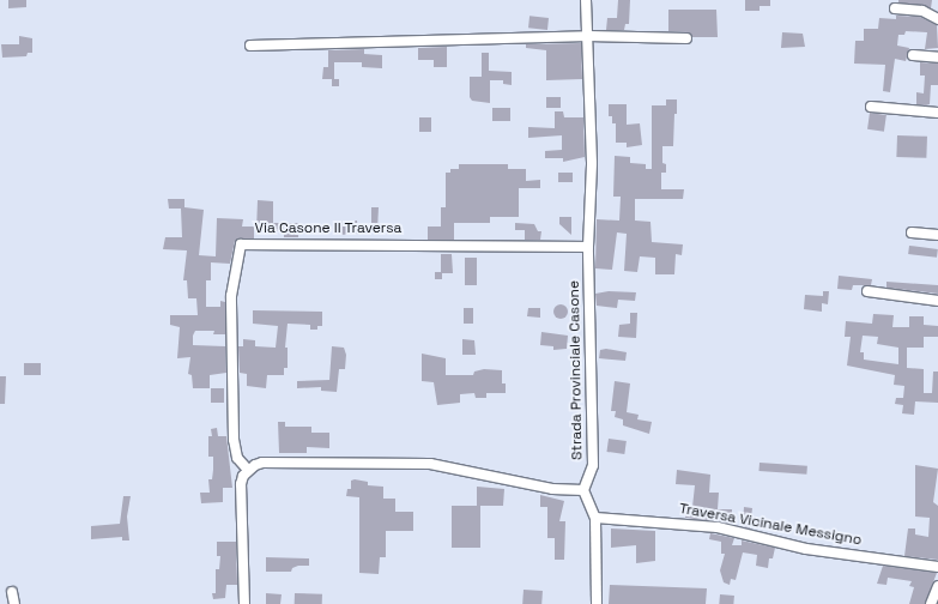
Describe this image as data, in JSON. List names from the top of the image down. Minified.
{"streets":{"street":["Via Casone II Traversa","Strada Provinciale Casone","Traversa Vicinale Messigno"]},"crossings":[["Via Casone II Traversa","Strada Provinciale Casone"]]}
